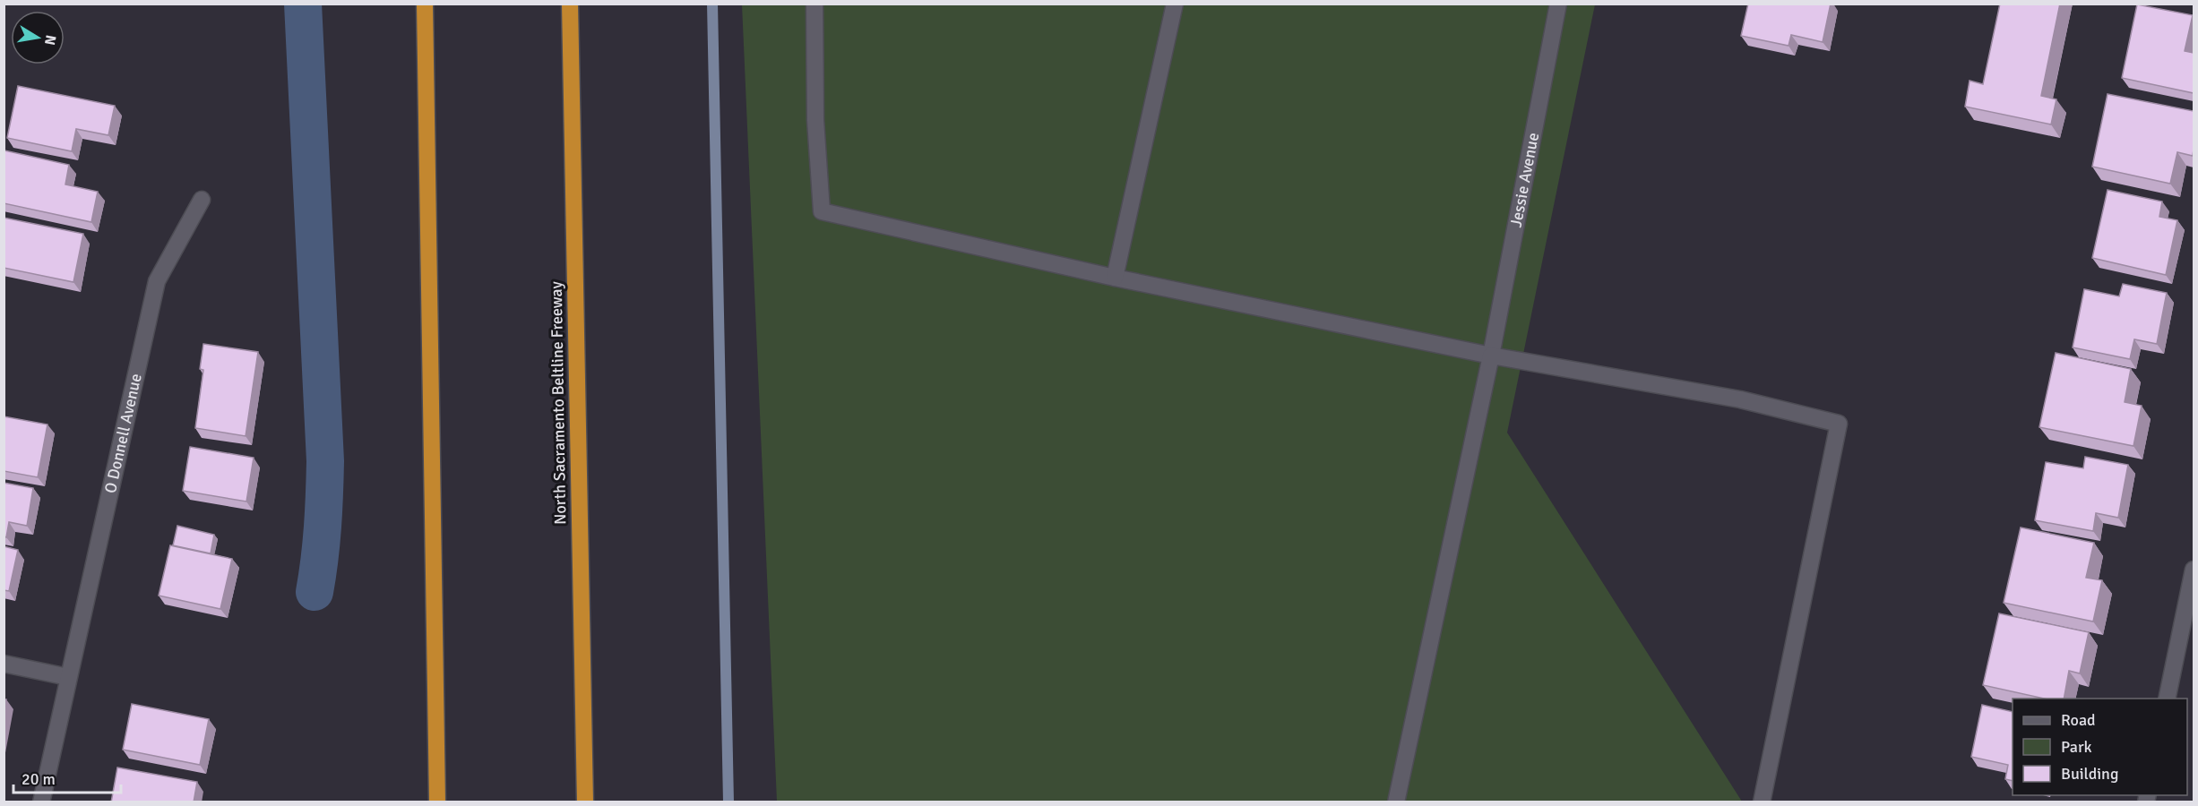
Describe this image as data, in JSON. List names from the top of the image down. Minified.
{"streets":{"highway":["North Sacramento Beltline Freeway"],"street":["Jessie Avenue","O Donnell Avenue"]},"legend":["Road","Park","Building"],"scale_bar":"20 m","north":"right"}
